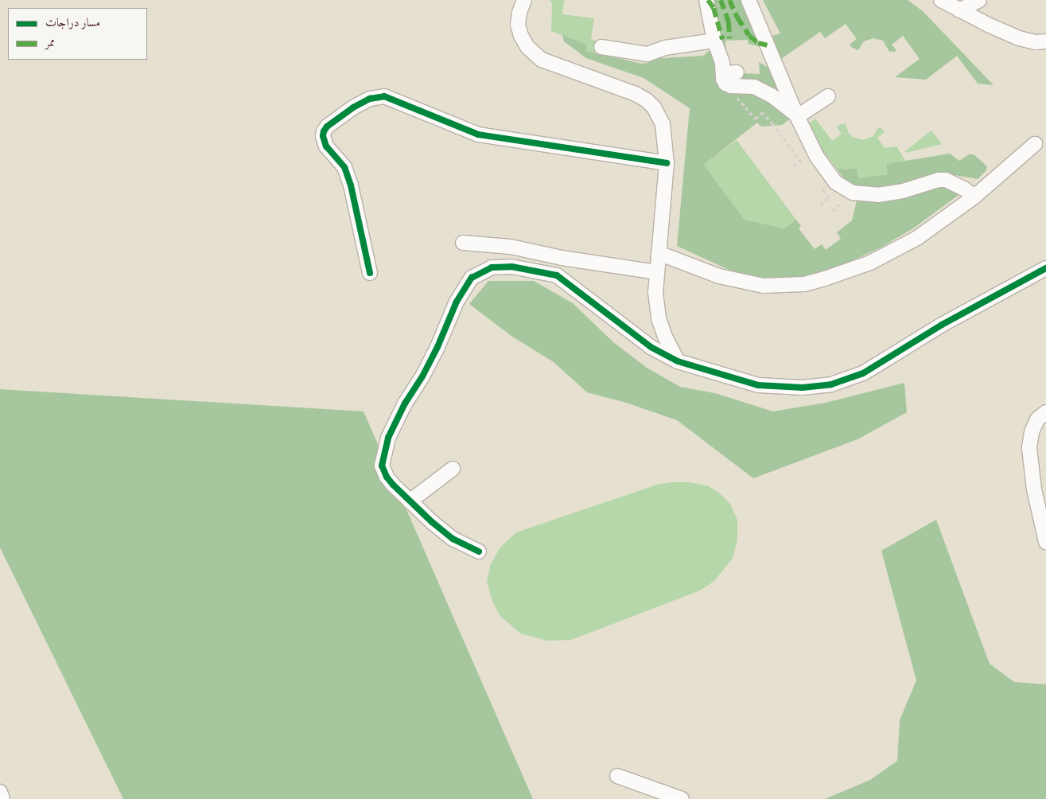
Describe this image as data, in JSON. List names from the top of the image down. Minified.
{"legend":["مسار دراجات","ممر"]}
